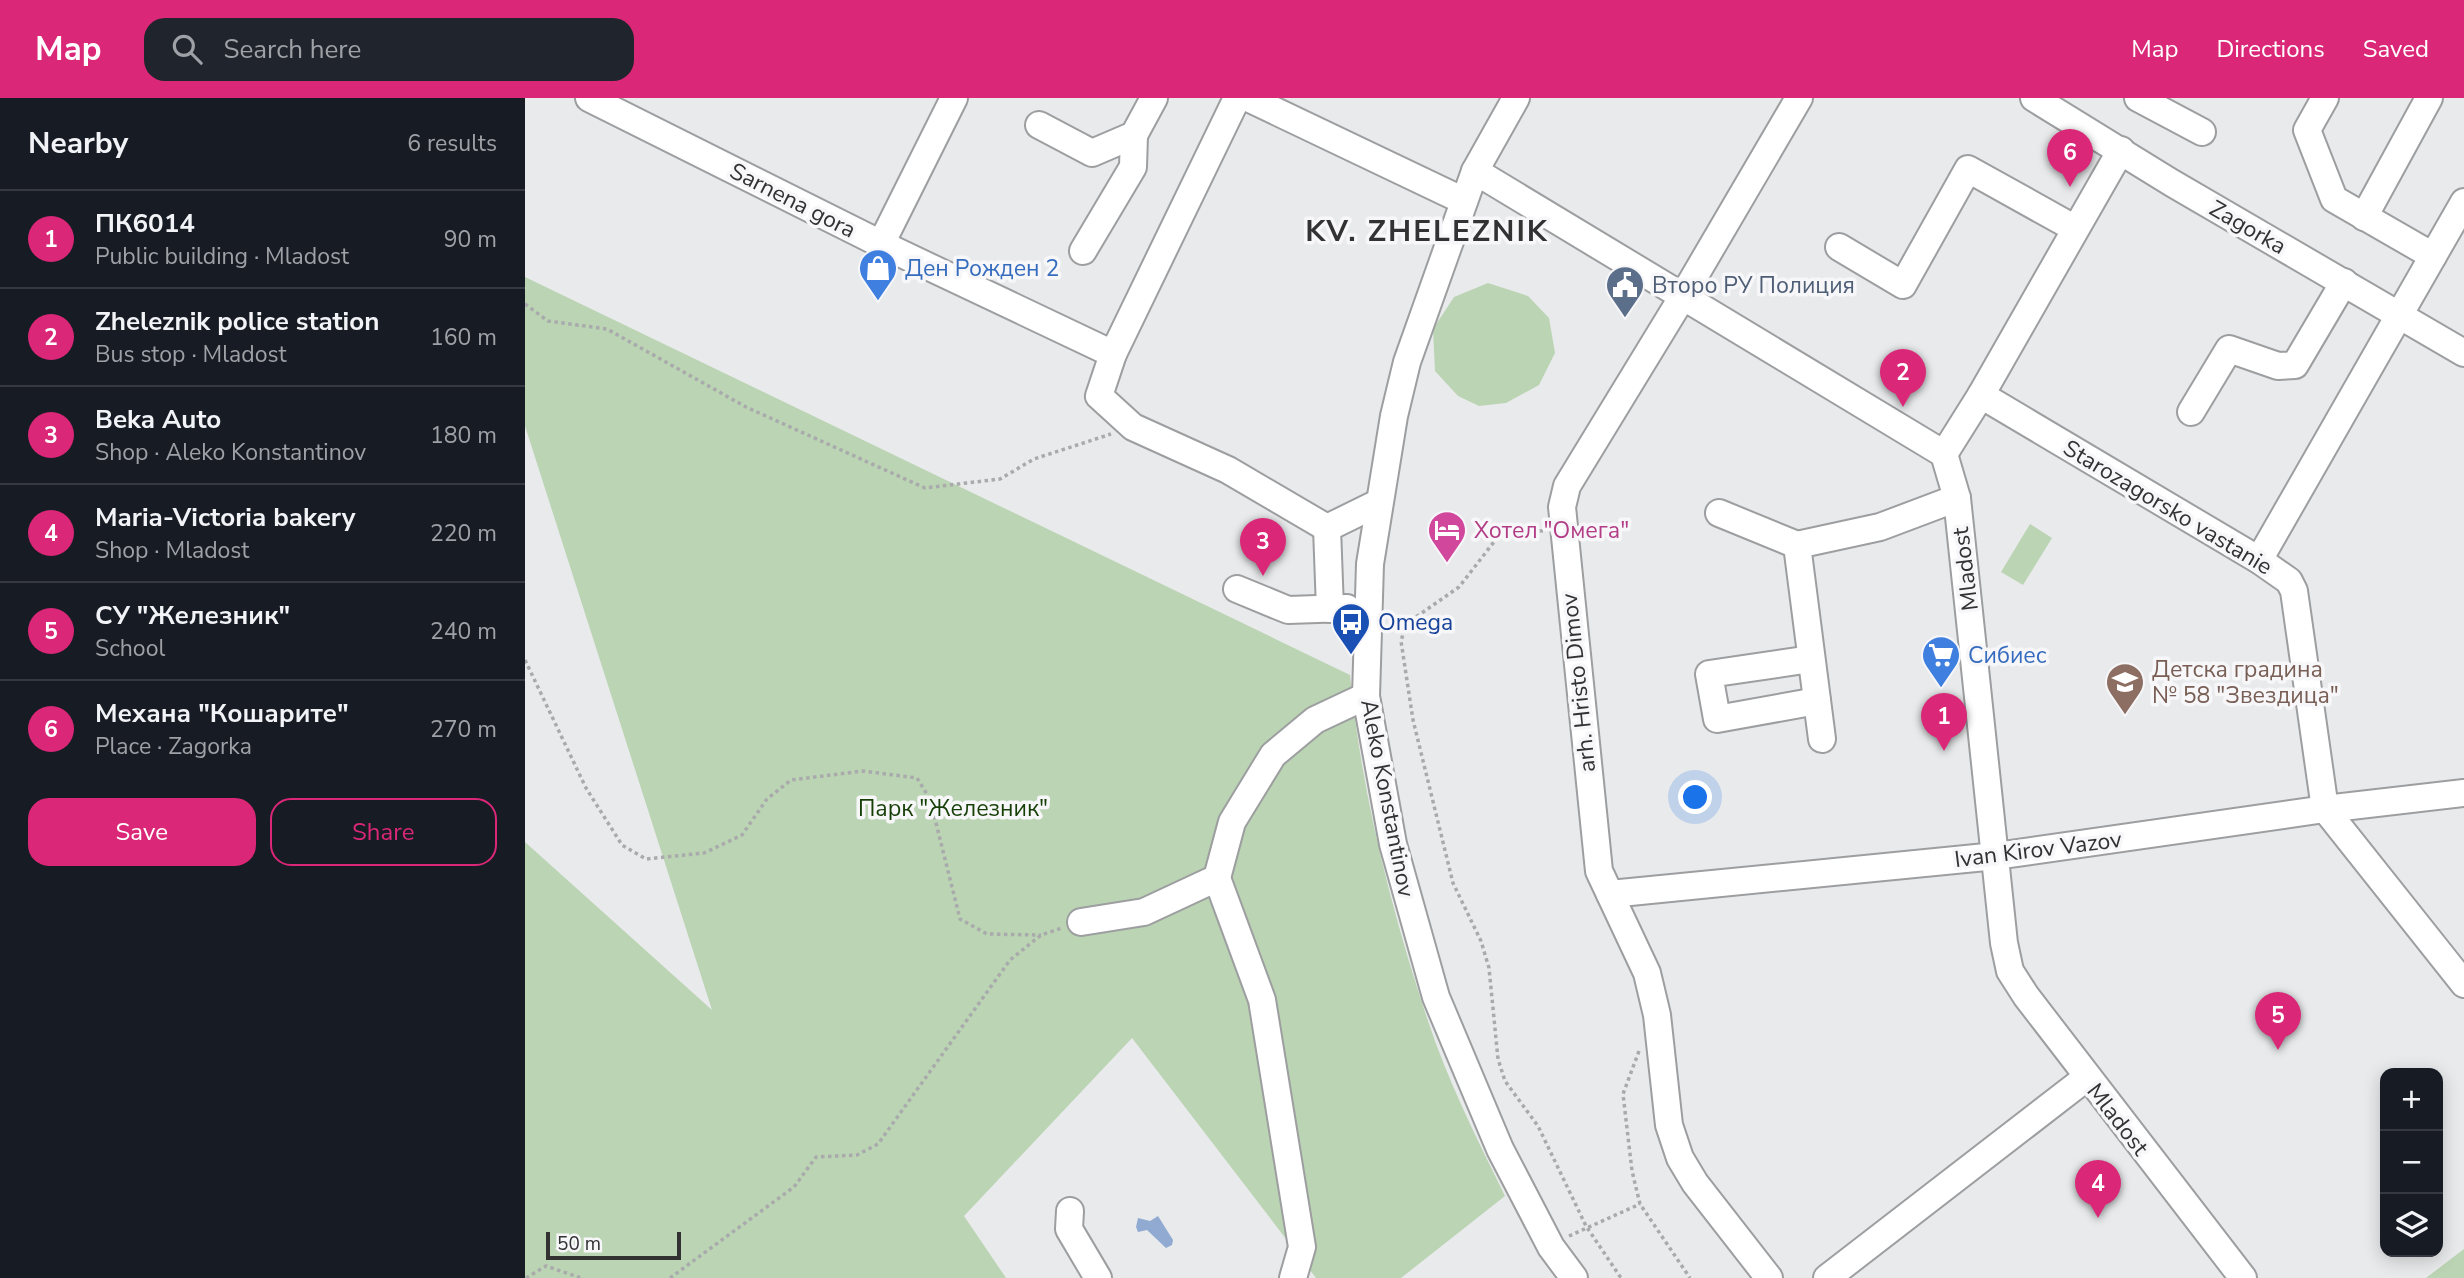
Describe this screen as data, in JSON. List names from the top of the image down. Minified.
{"streets":{"street":["Sarnena gora","Zagorka","Starozagorsko vastanie","Mladost","arh. Hristo Dimov","Aleko Konstantinov","Ivan Kirov Vazov"]},"crossings":[["Starozagorsko vastanie","Ivan Kirov Vazov"],["Mladost","Ivan Kirov Vazov"],["arh. Hristo Dimov","Ivan Kirov Vazov"]],"districts":["KV. ZHELEZNIK"],"parks":["Парк \"Железник\""],"places":{"shop":["Ден Рожден 2"],"public building":["Второ РУ Полиция"],"hotel":["Хотел \"Омега\""],"bus stop":["Omega"],"supermarket":["Сибиес"],"school or university":["Детска градина № 58 \"Звездица\""]},"scale_bar":"50 m","page":{"header":"Map","search":"Search here","nav":["Map","Directions","Saved"],"heading":["Nearby","6 results"],"pins":["6","2","3","1","5","4"],"list":[{"mark":"1","name":"ПК6014","note":"Public building · Mladost","value":"90 m"},{"mark":"2","name":"Zheleznik police station","note":"Bus stop · Mladost","value":"160 m"},{"mark":"3","name":"Beka Auto","note":"Shop · Aleko Konstantinov","value":"180 m"},{"mark":"4","name":"Maria-Victoria bakery","note":"Shop · Mladost","value":"220 m"},{"mark":"5","name":"СУ \"Железник\"","note":"School","value":"240 m"},{"mark":"6","name":"Механа \"Кошарите\"","note":"Place · Zagorka","value":"270 m"}],"buttons":["Save","Share"],"map_buttons":["+","−"],"scale":"50 m"}}
